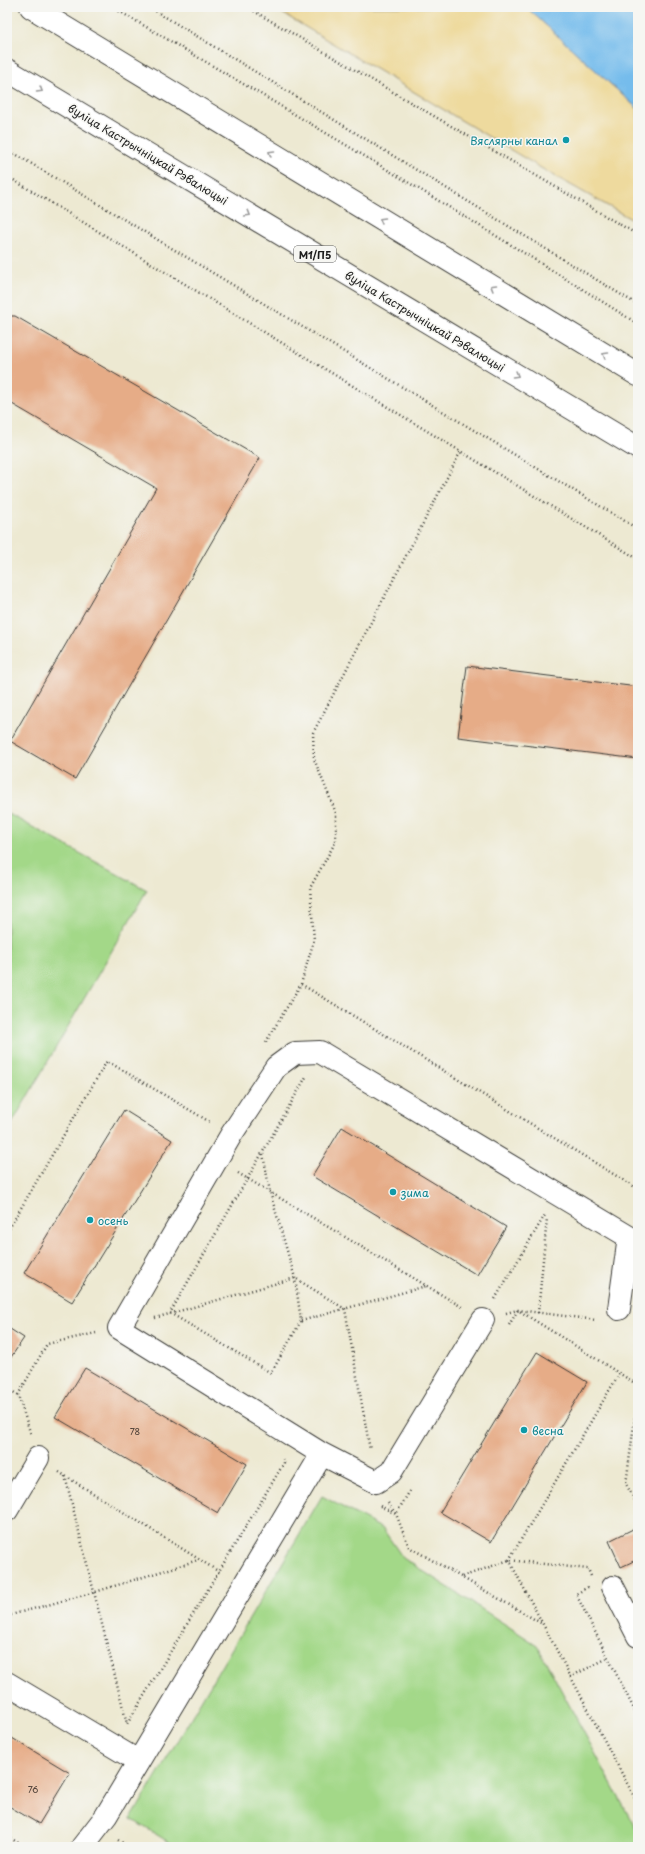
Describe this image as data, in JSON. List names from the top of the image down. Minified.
{"streets":{"main road":["вуліца Кастрычніцкай Рэвалюцыі","М1/П5"]},"places":["Вяслярны канал","зима","осень","весна"],"house_numbers":["78","76"]}
